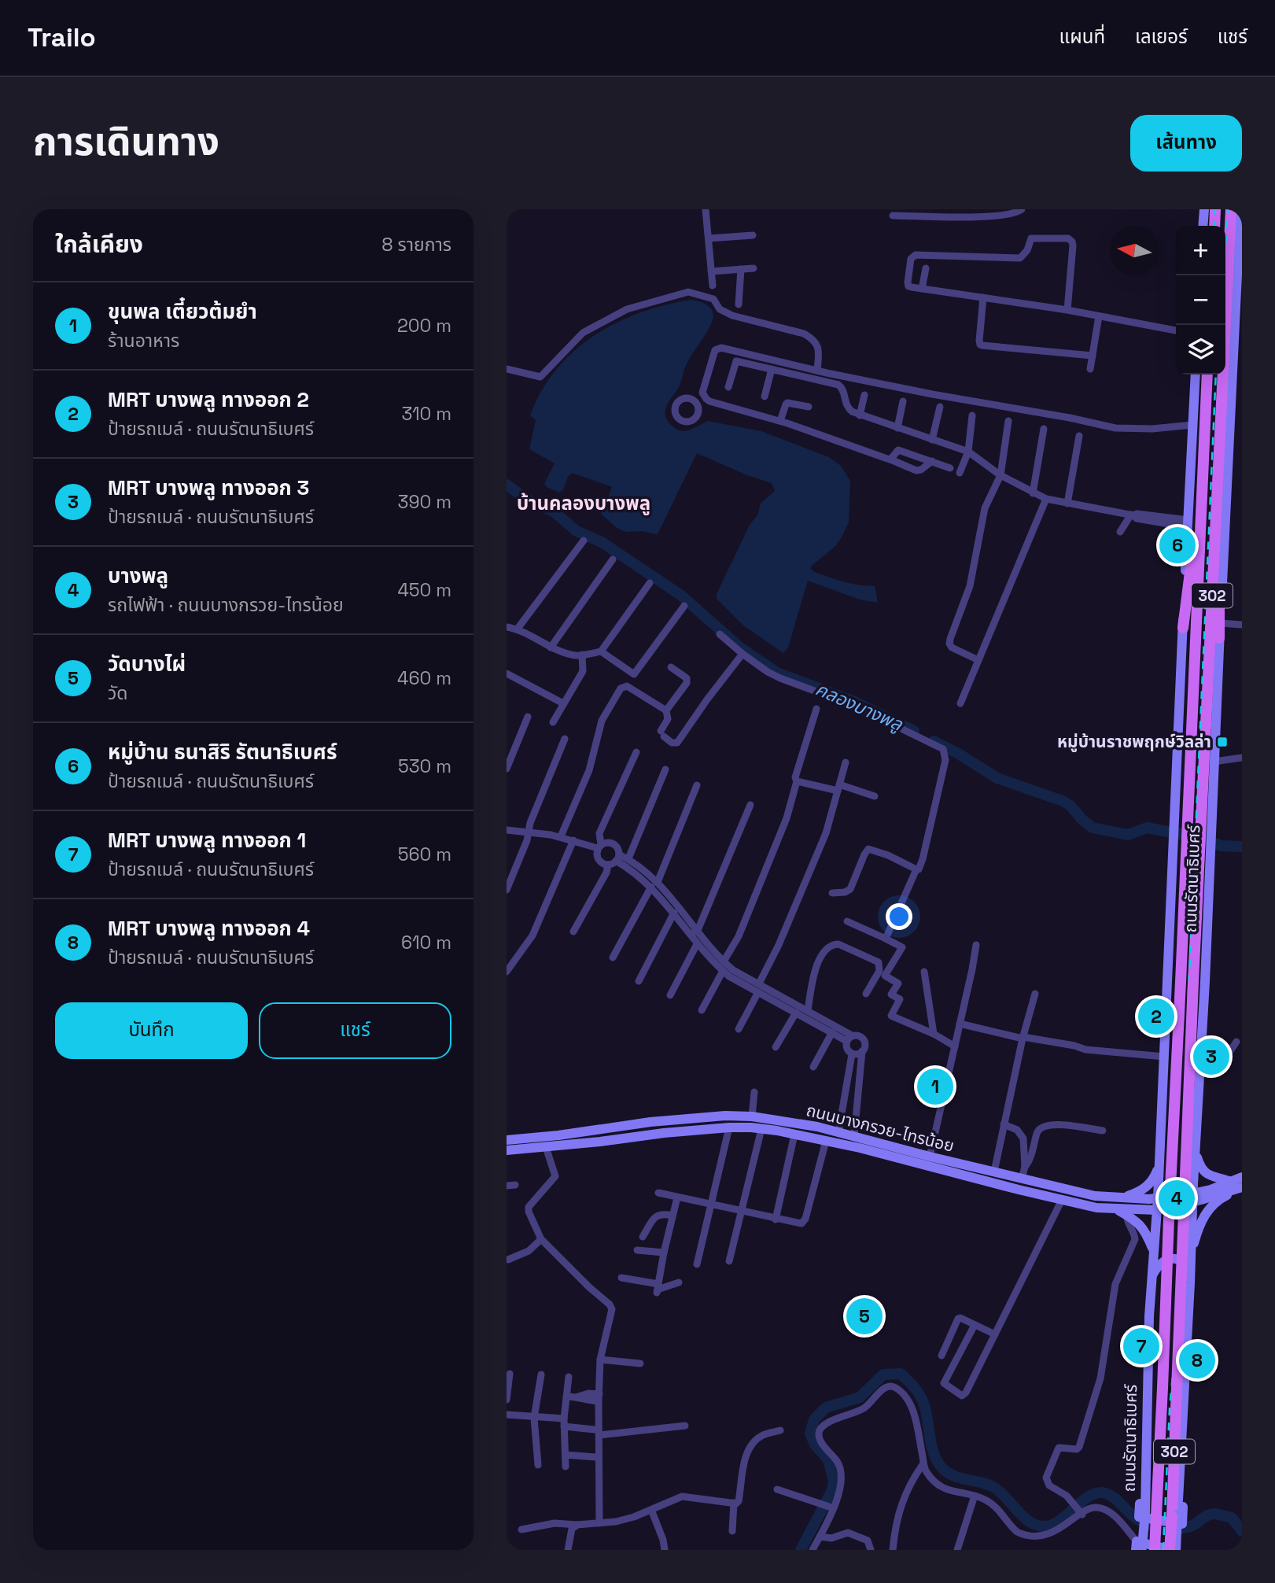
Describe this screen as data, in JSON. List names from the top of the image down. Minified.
{"streets":{"main road":["302","ถนนรัตนาธิเบศร์","ถนนบางกรวย-ไทรน้อย"]},"crossings":[["ถนนรัตนาธิเบศร์","ถนนบางกรวย-ไทรน้อย"]],"districts":["บ้านคลองบางพลู"],"water":["คลองบางพลู"],"places":{"transit":["หมู่บ้านราชพฤกษ์วิลล่า"]},"north":"left","page":{"header":"Trailo","nav":["แผนที่","เลเยอร์","แชร์"],"title":"การเดินทาง","buttons":["เส้นทาง",["บันทึก","แชร์"]],"heading":["ใกล้เคียง","8 รายการ"],"map_buttons":["+","−"],"list":[{"mark":"1","name":"ขุนพล เตี๋ยวต้มยำ","note":"ร้านอาหาร","value":"200 m"},{"mark":"2","name":"MRT บางพลู ทางออก 2","note":"ป้ายรถเมล์ · ถนนรัตนาธิเบศร์","value":"310 m"},{"mark":"3","name":"MRT บางพลู ทางออก 3","note":"ป้ายรถเมล์ · ถนนรัตนาธิเบศร์","value":"390 m"},{"mark":"4","name":"บางพลู","note":"รถไฟฟ้า · ถนนบางกรวย-ไทรน้อย","value":"450 m"},{"mark":"5","name":"วัดบางไผ่","note":"วัด","value":"460 m"},{"mark":"6","name":"หมู่บ้าน ธนาสิริ รัตนาธิเบศร์","note":"ป้ายรถเมล์ · ถนนรัตนาธิเบศร์","value":"530 m"},{"mark":"7","name":"MRT บางพลู ทางออก 1","note":"ป้ายรถเมล์ · ถนนรัตนาธิเบศร์","value":"560 m"},{"mark":"8","name":"MRT บางพลู ทางออก 4","note":"ป้ายรถเมล์ · ถนนรัตนาธิเบศร์","value":"610 m"}],"pins":["6","2","3","1","4","5","7","8"]}}
